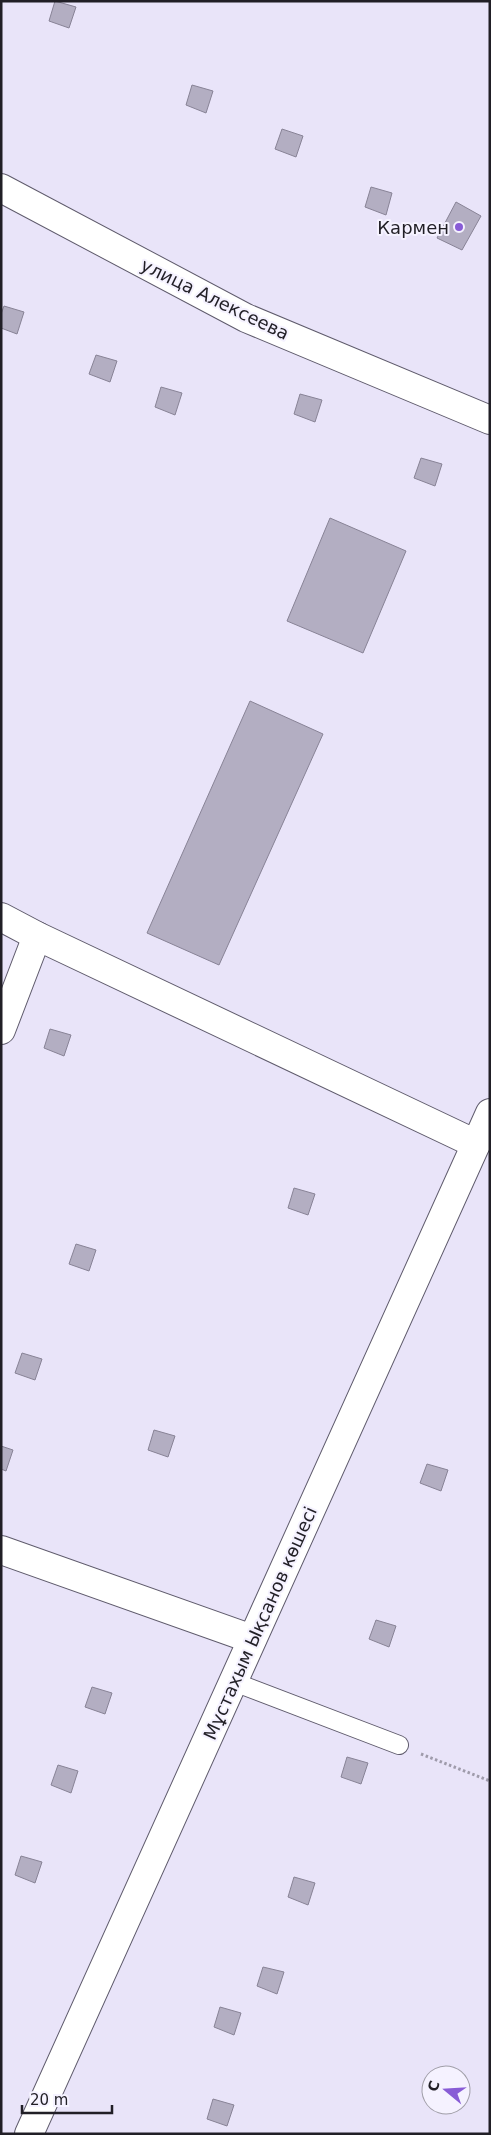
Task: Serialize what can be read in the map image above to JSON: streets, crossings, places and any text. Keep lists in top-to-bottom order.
{
  "streets": {
    "street": ["улица Алексеева", "Мұстахым Ықсанов көшесі"]
  },
  "places": ["Кармен"],
  "scale_bar": "20 m",
  "north": "left"
}
